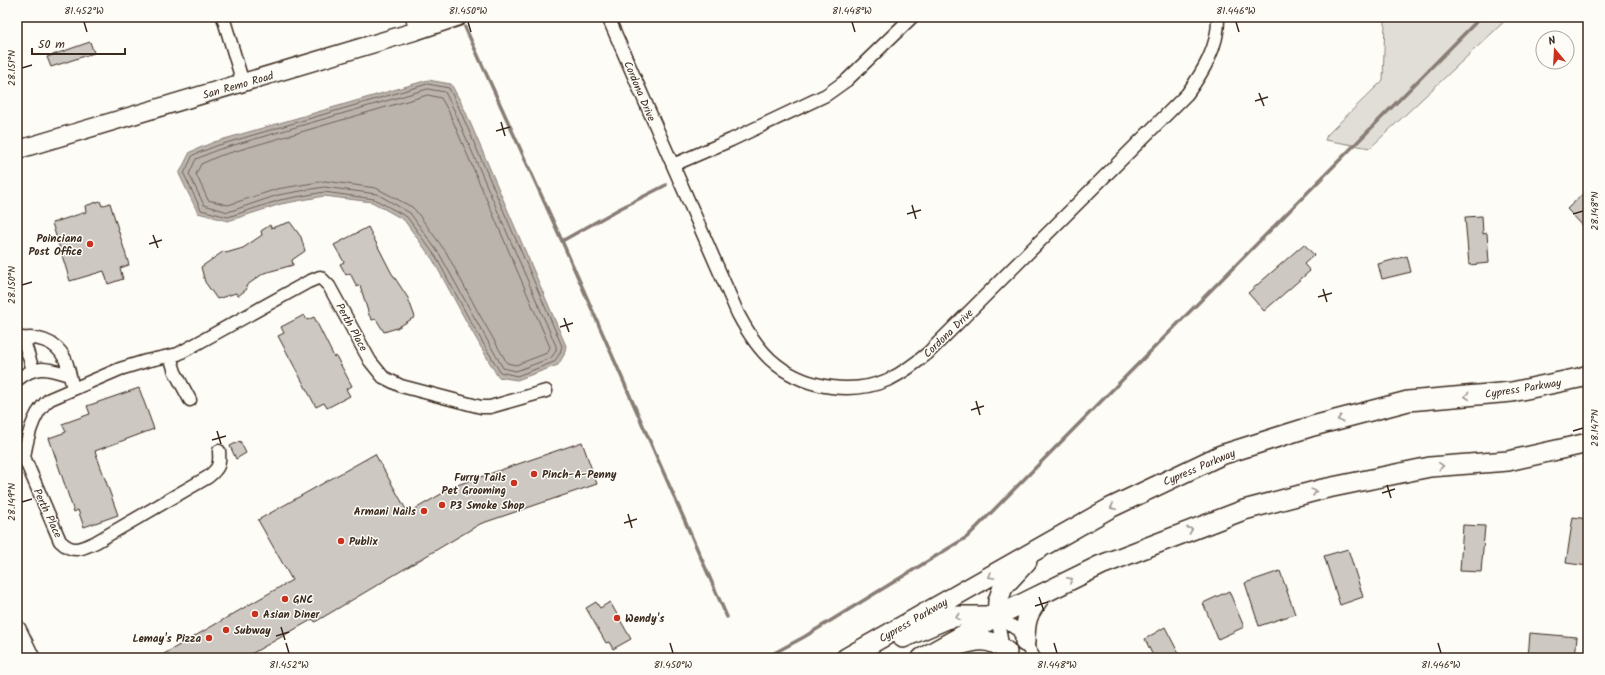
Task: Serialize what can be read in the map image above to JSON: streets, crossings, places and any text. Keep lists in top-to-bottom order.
{
  "streets": {
    "main road": ["Cypress Parkway"],
    "street": ["San Remo Road", "Cordona Drive", "Perth Place"]
  },
  "places": [
    "Poinciana Post Office",
    "Pinch-A-Penny",
    "Furry Tails Pet Grooming",
    "P3 Smoke Shop",
    "Armani Nails",
    "Publix",
    "GNC",
    "Asian Diner",
    "Wendy's",
    "Subway",
    "Lemay's Pizza"
  ],
  "scale_bar": "50 m",
  "north": "top",
  "coordinates": [
    "81.452°W",
    "81.450°W",
    "81.448°W",
    "81.446°W",
    "28.151°N",
    "28.148°N",
    "28.150°N",
    "28.147°N",
    "28.149°N"
  ]
}
